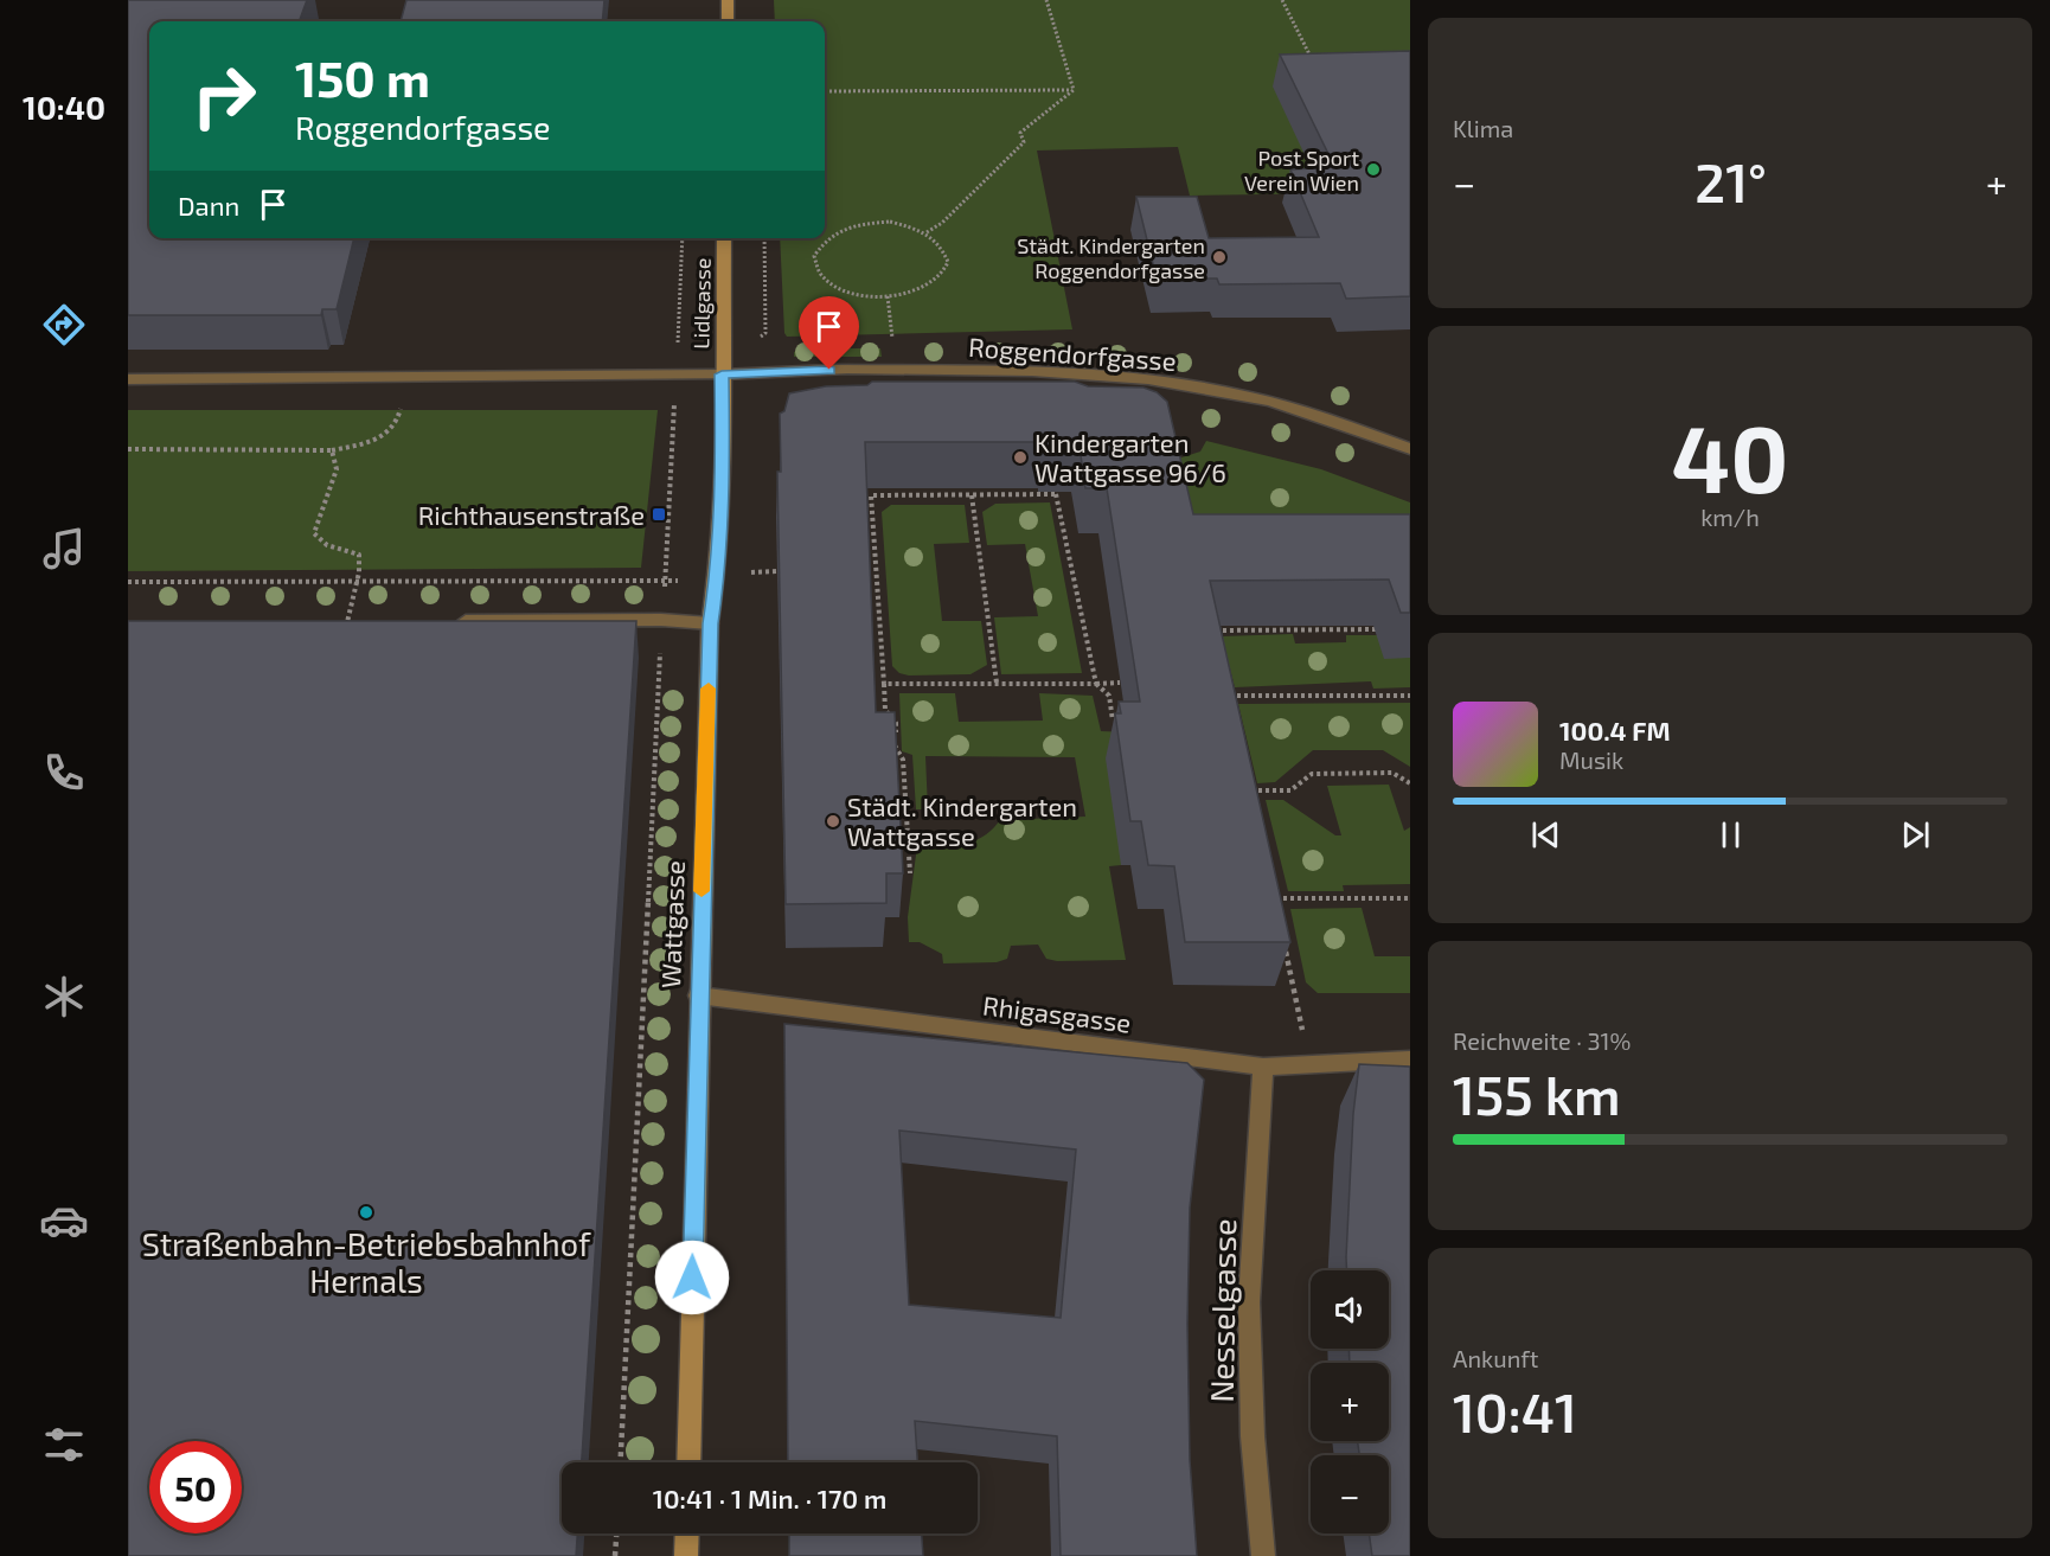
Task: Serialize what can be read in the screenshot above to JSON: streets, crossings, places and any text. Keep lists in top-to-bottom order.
{
  "streets": {
    "main road": ["Lidlgasse", "Wattgasse"],
    "street": ["Roggendorfgasse", "Rhigasgasse", "Nesselgasse"]
  },
  "crossings": [
    ["Lidlgasse", "Roggendorfgasse"],
    ["Lidlgasse", "Wattgasse"],
    ["Roggendorfgasse", "Wattgasse"],
    ["Wattgasse", "Rhigasgasse"],
    ["Rhigasgasse", "Nesselgasse"]
  ],
  "places": {
    "other": [
      "Post Sport Verein Wien",
      "Städt. Kindergarten Roggendorfgasse",
      "Kindergarten Wattgasse 96/6",
      "Städt. Kindergarten Wattgasse",
      "Straßenbahn-Betriebsbahnhof Hernals"
    ],
    "transit": ["Richthausenstraße"]
  },
  "page": {
    "tabs": "10:40",
    "tile": [
      "Klima",
      ["40", "km/h"],
      ["Reichweite · 31%", "155 km"],
      ["Ankunft", "10:41"]
    ],
    "turn": ["150 m", "Roggendorfgasse"],
    "heat": ["−", "21°", "+"],
    "then": "Dann",
    "song": ["100.4 FM", "Musik"],
    "map_buttons": ["+", "−"],
    "limit": "50",
    "trip": "10:41 · 1 Min. · 170 m"
  }
}
